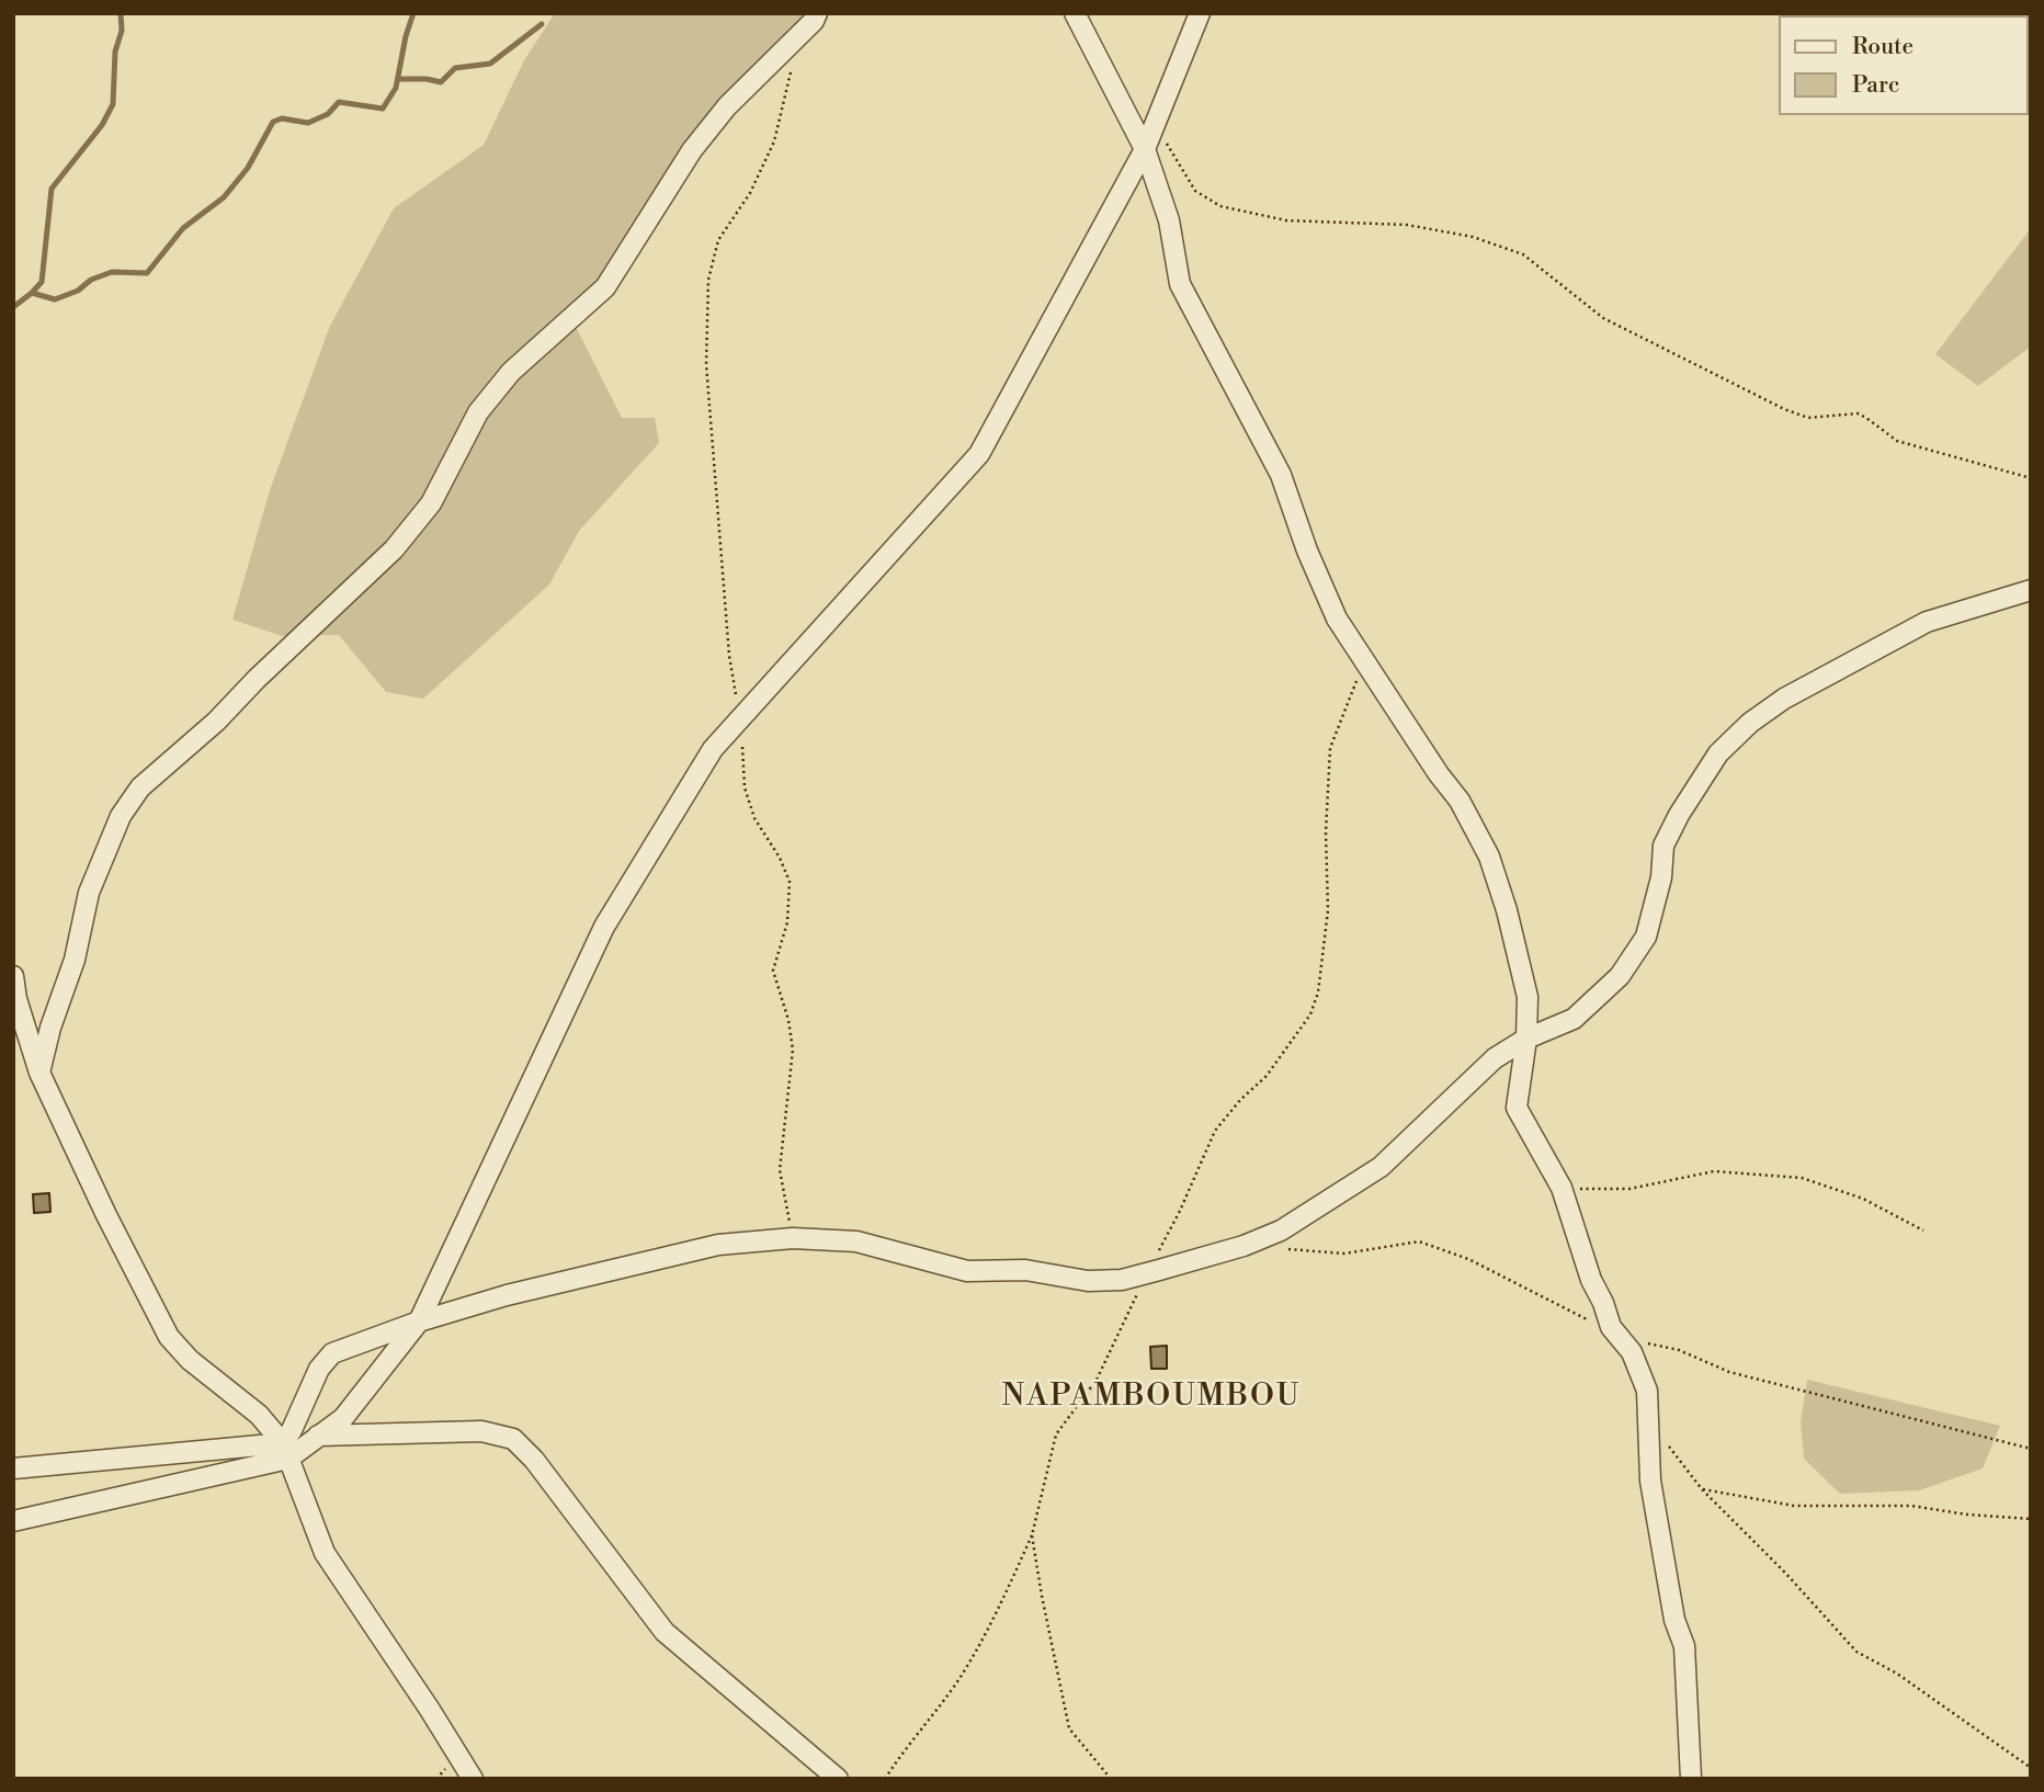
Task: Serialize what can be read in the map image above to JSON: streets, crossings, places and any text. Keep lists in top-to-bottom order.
{
  "districts": ["NAPAMBOUMBOU"],
  "legend": ["Route", "Parc"]
}
